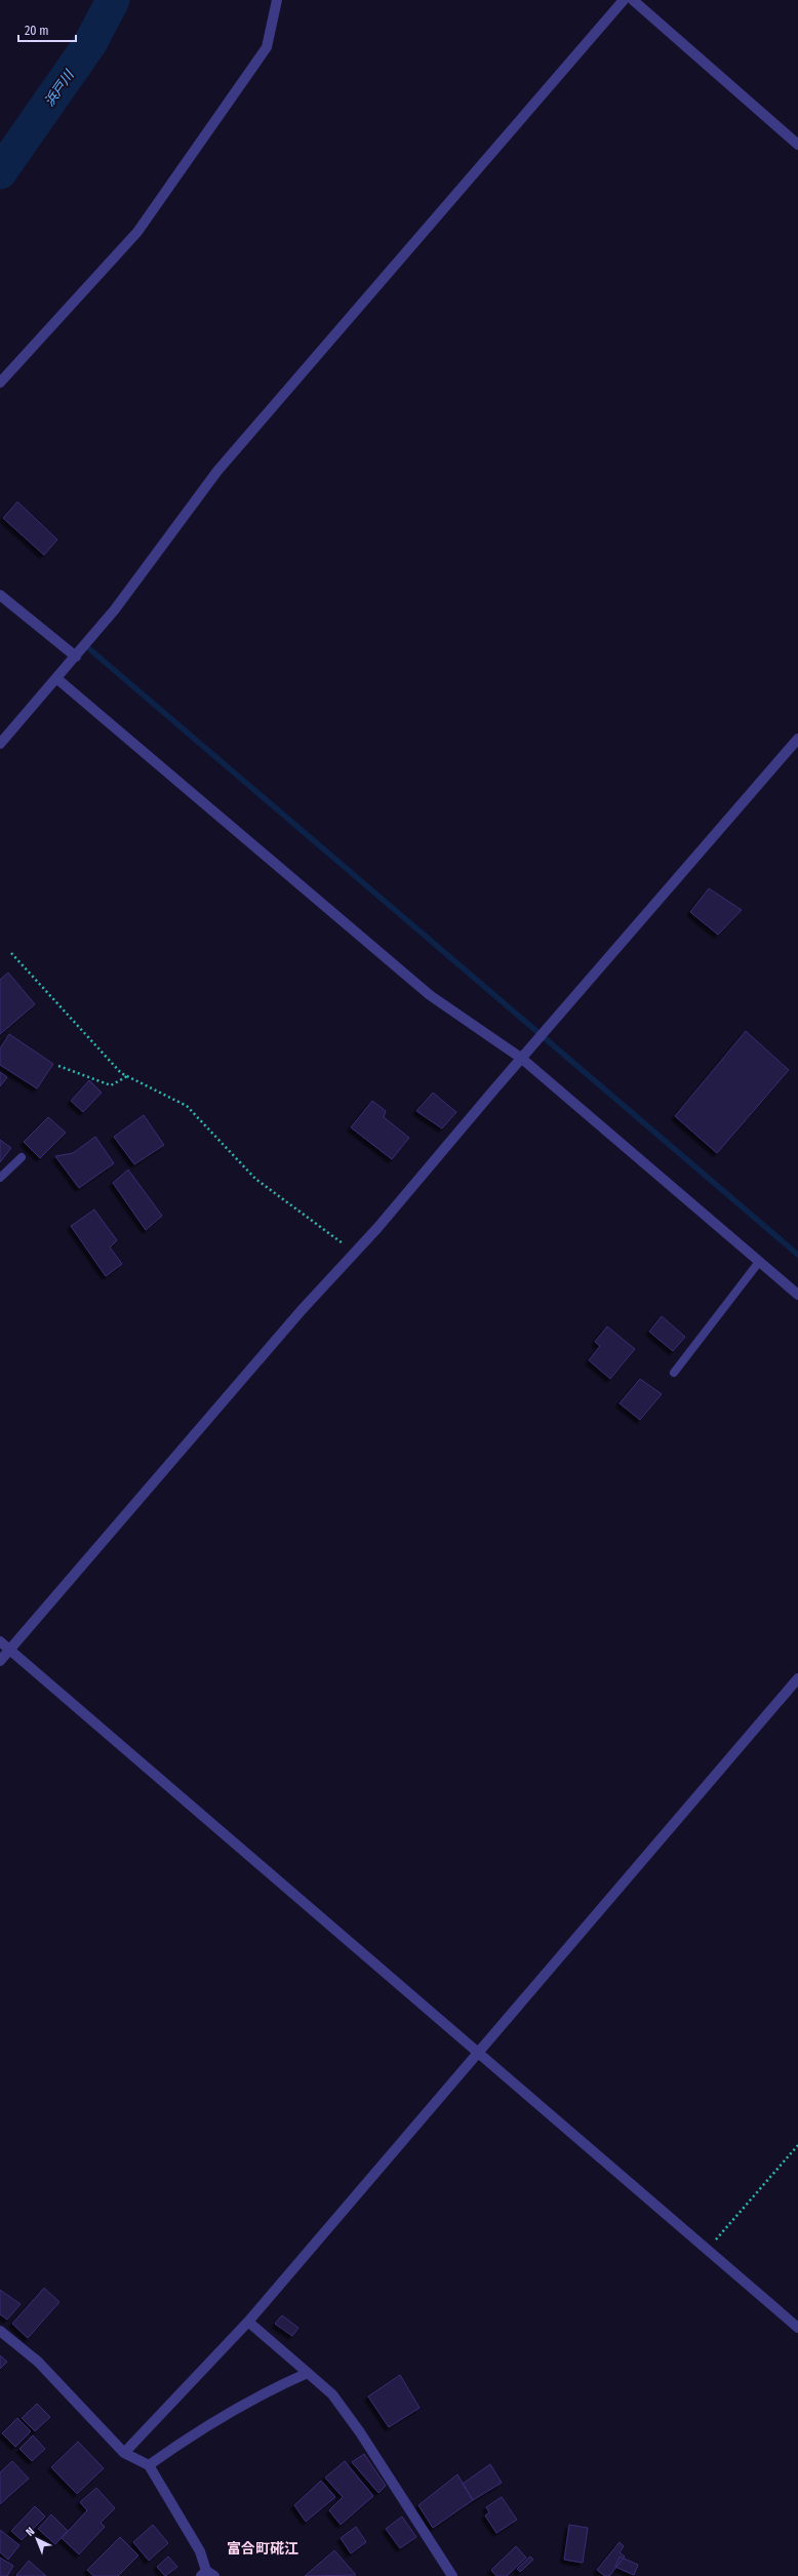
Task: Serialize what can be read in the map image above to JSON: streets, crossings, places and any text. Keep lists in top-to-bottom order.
{
  "districts": ["富合町硴江"],
  "water": ["浜戸川"],
  "scale_bar": "20 m",
  "north": "top left"
}
